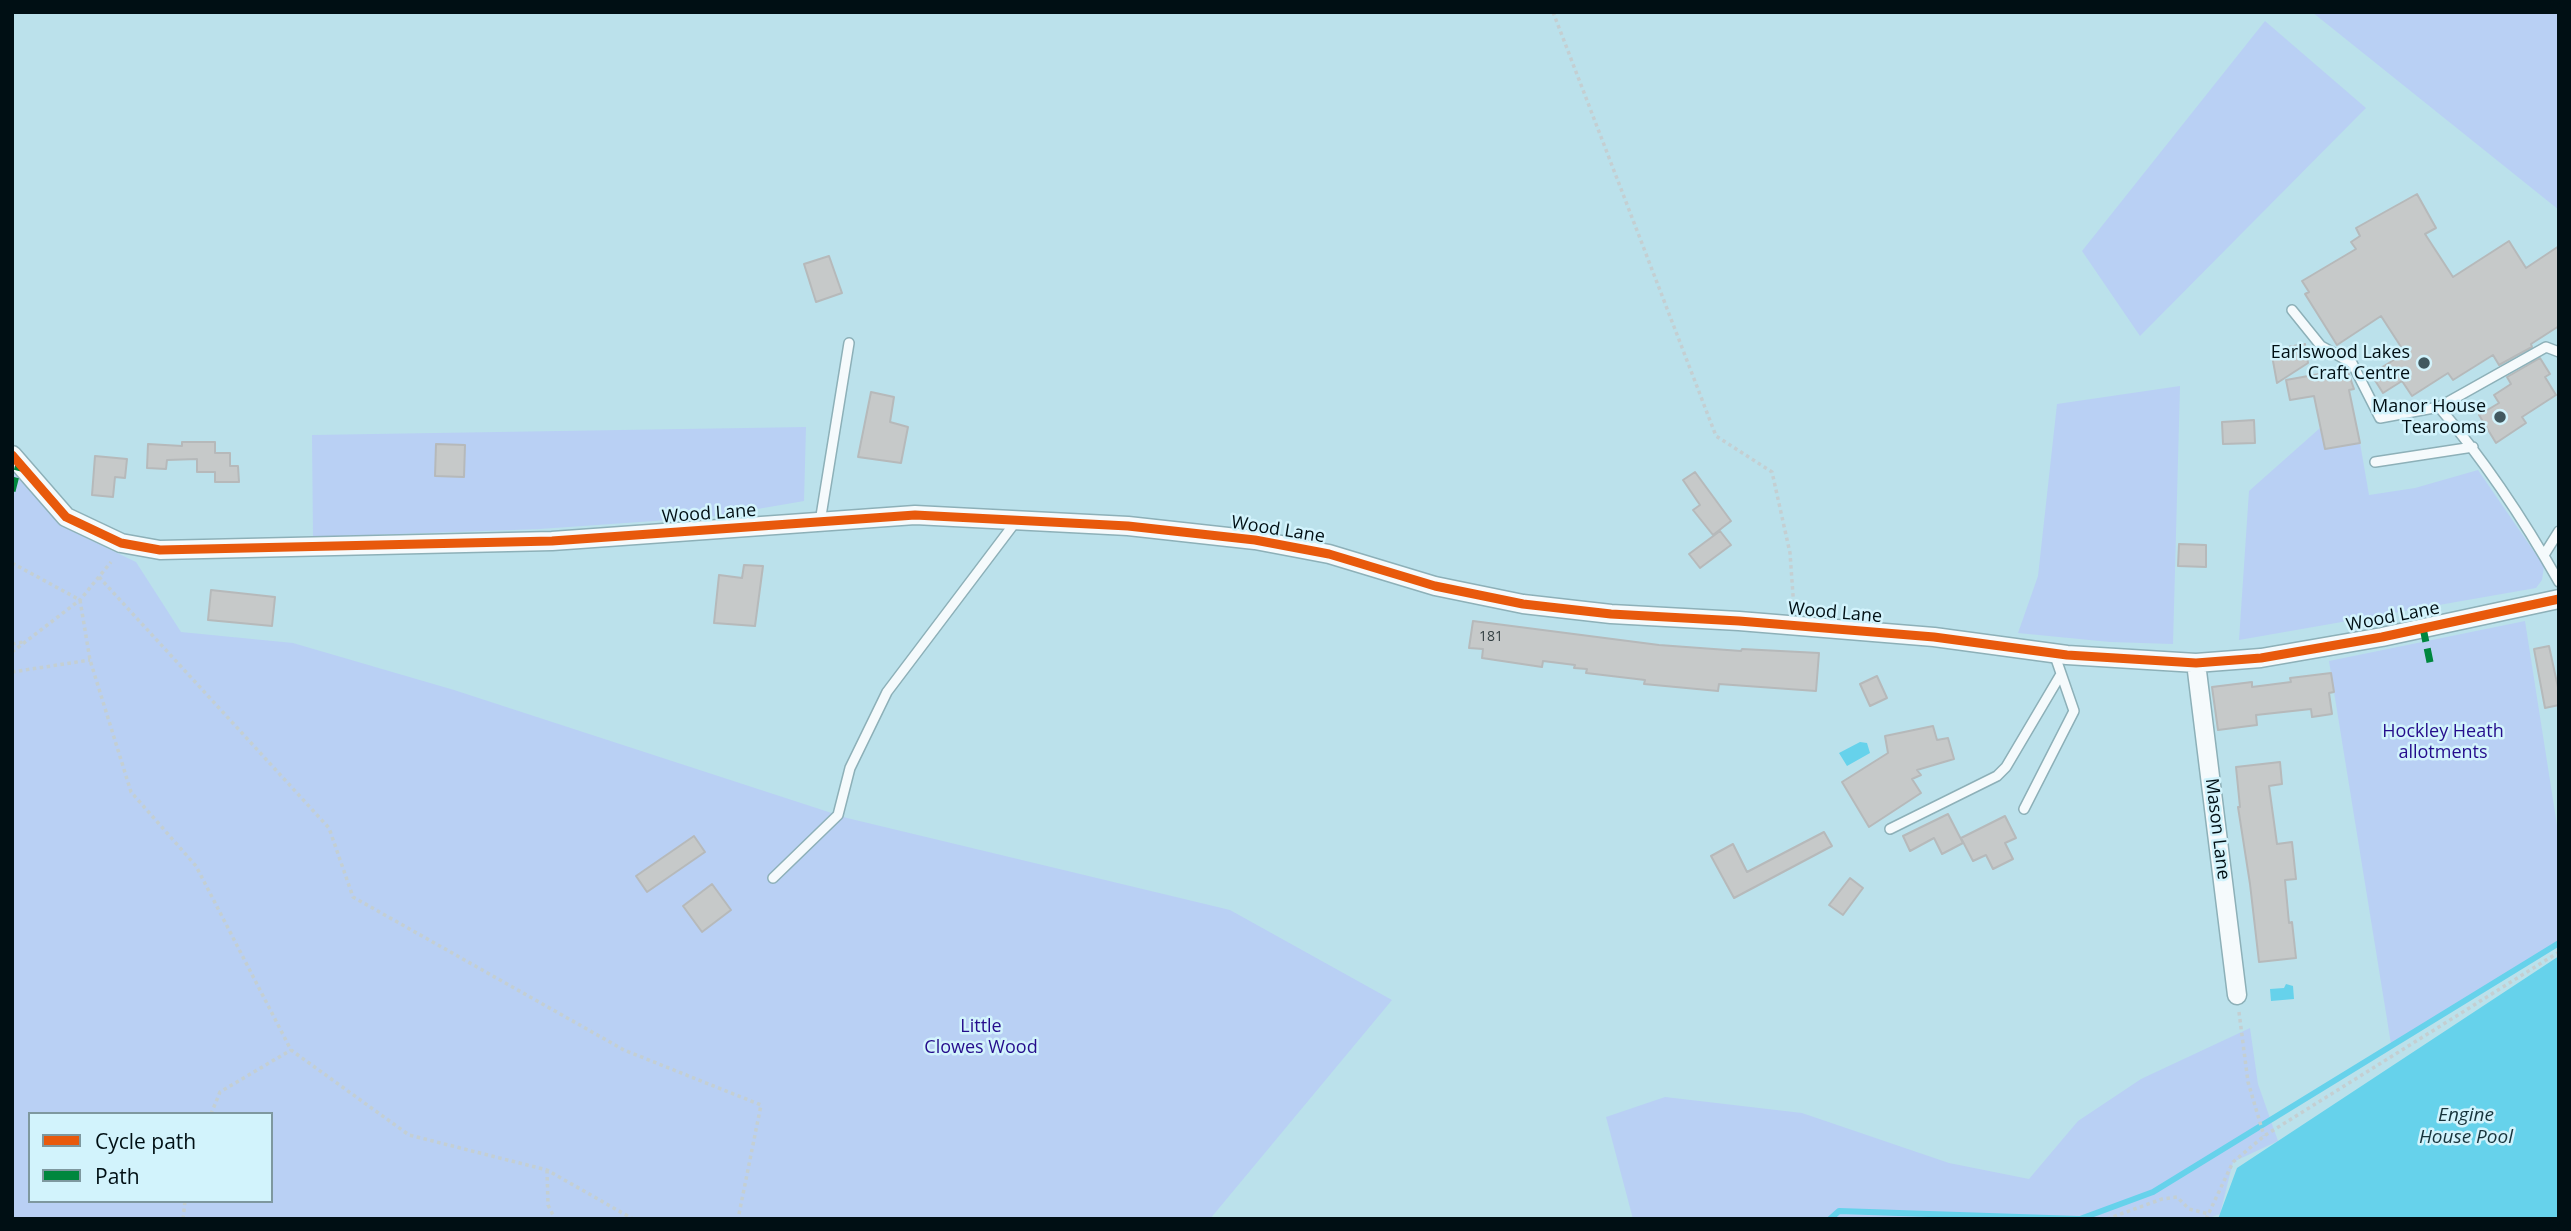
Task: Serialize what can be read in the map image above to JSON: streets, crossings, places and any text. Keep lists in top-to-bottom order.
{
  "streets": {
    "street": ["Wood Lane", "Mason Lane"]
  },
  "crossings": [
    ["Wood Lane", "Mason Lane"]
  ],
  "water": ["Engine House Pool"],
  "parks": ["Hockley Heath allotments", "Little Clowes Wood"],
  "places": ["Earlswood Lakes Craft Centre", "Manor House Tearooms"],
  "house_numbers": ["181"],
  "legend": ["Cycle path", "Path"]
}
